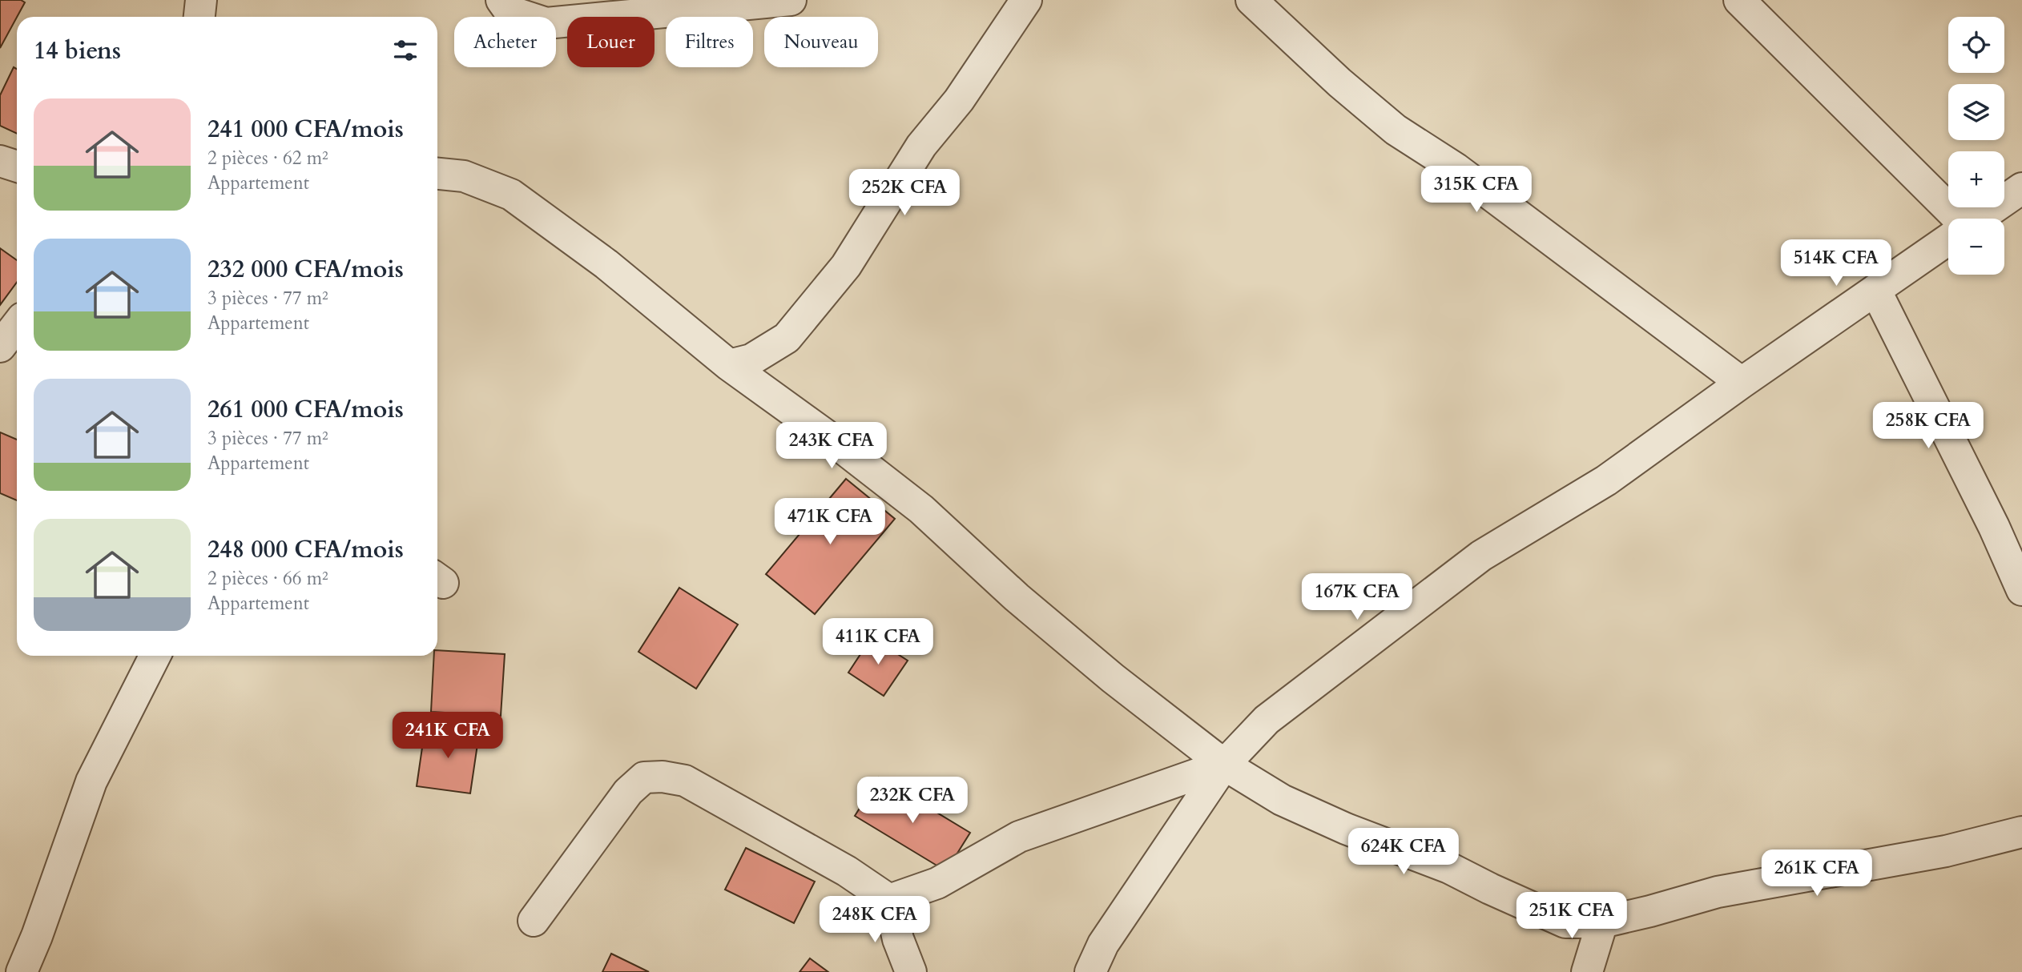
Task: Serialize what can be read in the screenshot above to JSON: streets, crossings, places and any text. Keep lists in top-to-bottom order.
{
  "page": {
    "map_buttons": ["+", "−"],
    "chip": [
      "Acheter",
      "Louer",
      "Filtres",
      "Nouveau"
    ],
    "heading": "14 biens",
    "list": [
      {
        "name": "241 000 CFA/mois",
        "note": "2 pièces · 62 m² · Appartement"
      },
      {
        "name": "232 000 CFA/mois",
        "note": "3 pièces · 77 m² · Appartement"
      },
      {
        "name": "261 000 CFA/mois",
        "note": "3 pièces · 77 m² · Appartement"
      },
      {
        "name": "248 000 CFA/mois",
        "note": "2 pièces · 66 m² · Appartement"
      }
    ],
    "price": [
      "315K CFA",
      "252K CFA",
      "514K CFA",
      "258K CFA",
      "243K CFA",
      "471K CFA",
      "167K CFA",
      "411K CFA",
      "241K CFA",
      "232K CFA",
      "624K CFA",
      "261K CFA",
      "251K CFA",
      "248K CFA"
    ]
  }
}
